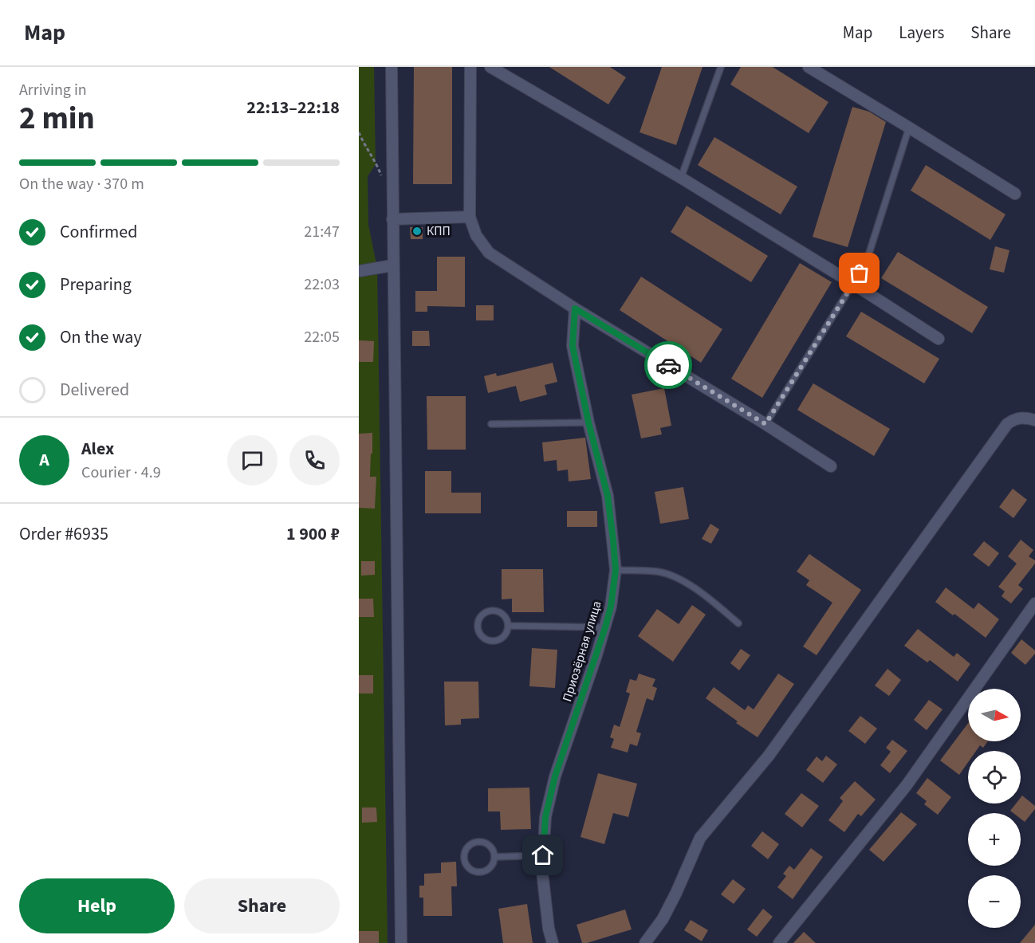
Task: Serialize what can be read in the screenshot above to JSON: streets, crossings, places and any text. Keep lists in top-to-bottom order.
{
  "streets": {
    "street": ["Приозёрная улица"]
  },
  "places": ["КПП"],
  "north": "right",
  "page": {
    "header": "Map",
    "nav": ["Map", "Layers", "Share"],
    "heading": ["2 min", "Arriving in", "22:13–22:18"],
    "panel": [
      "Alex",
      "Courier · 4.9",
      "Order #6935",
      "1 900 ₽"
    ],
    "bar": "On the way · 370 m",
    "list": [
      ["Confirmed", "21:47"],
      ["Preparing", "22:03"],
      ["On the way", "22:05"],
      "Delivered"
    ],
    "round": "A",
    "map_buttons": ["+", "−"],
    "buttons": ["Help", "Share"]
  }
}
